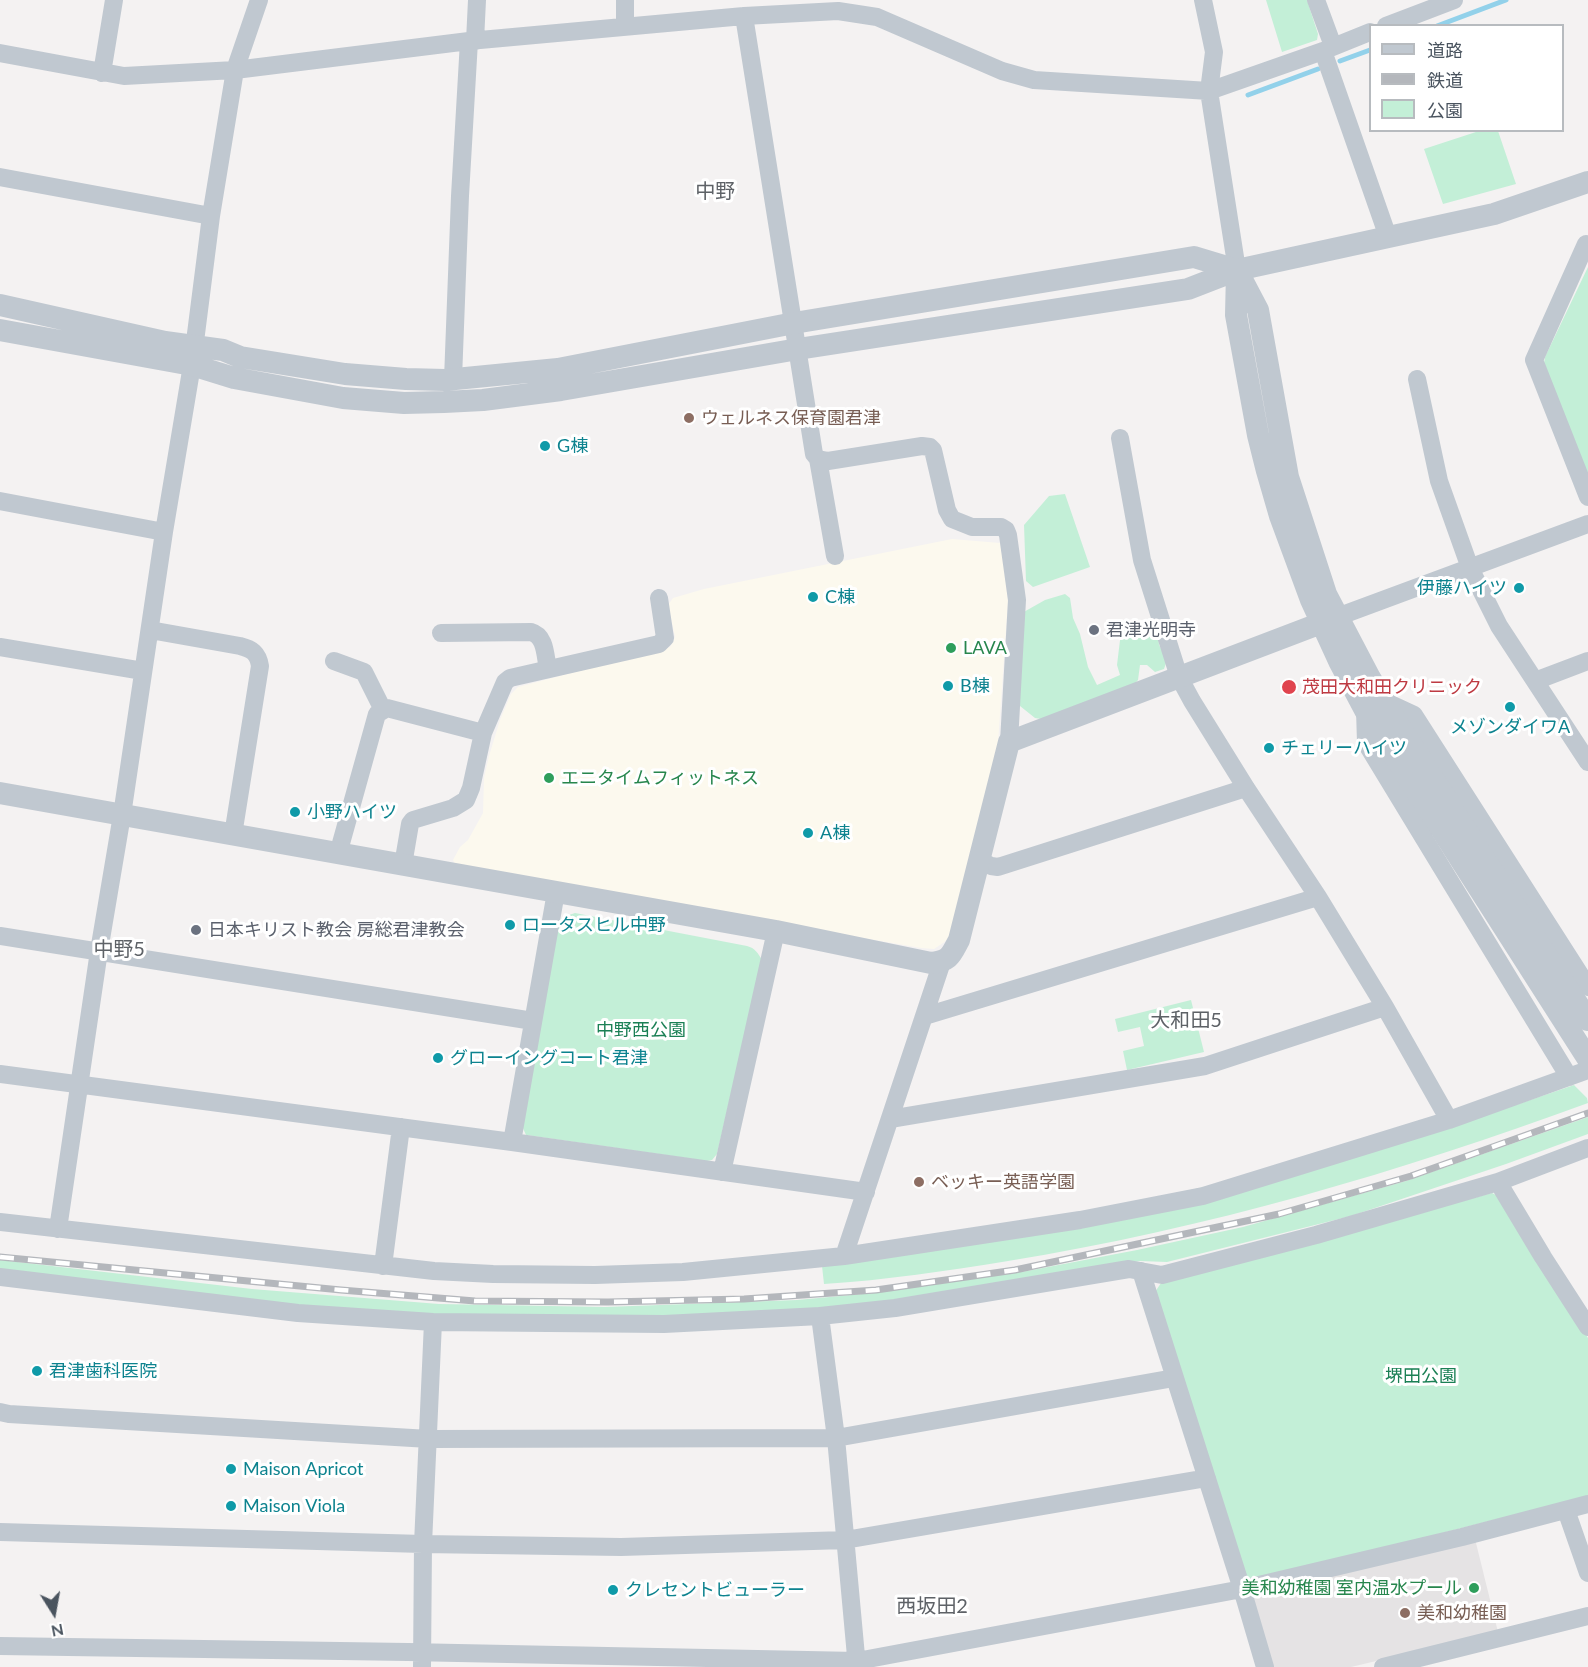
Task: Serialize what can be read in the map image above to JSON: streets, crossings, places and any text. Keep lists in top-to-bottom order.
{
  "districts": [
    "中野",
    "中野5",
    "大和田5",
    "西坂田2"
  ],
  "parks": ["中野西公園", "堺田公園"],
  "places": [
    "ウェルネス保育園君津",
    "G棟",
    "伊藤ハイツ",
    "C棟",
    "君津光明寺",
    "LAVA",
    "B棟",
    "茂田大和田クリニック",
    "メゾンダイワA",
    "チェリーハイツ",
    "エニタイムフィットネス",
    "小野ハイツ",
    "A棟",
    "ロータスヒル中野",
    "日本キリスト教会 房総君津教会",
    "グローイングコート君津",
    "ベッキー英語学園",
    "君津歯科医院",
    "Maison Apricot",
    "Maison Viola",
    "美和幼稚園 室内温水プール",
    "クレセントビューラー",
    "美和幼稚園"
  ],
  "legend": ["道路", "鉄道", "公園"],
  "north": "bottom"
}
